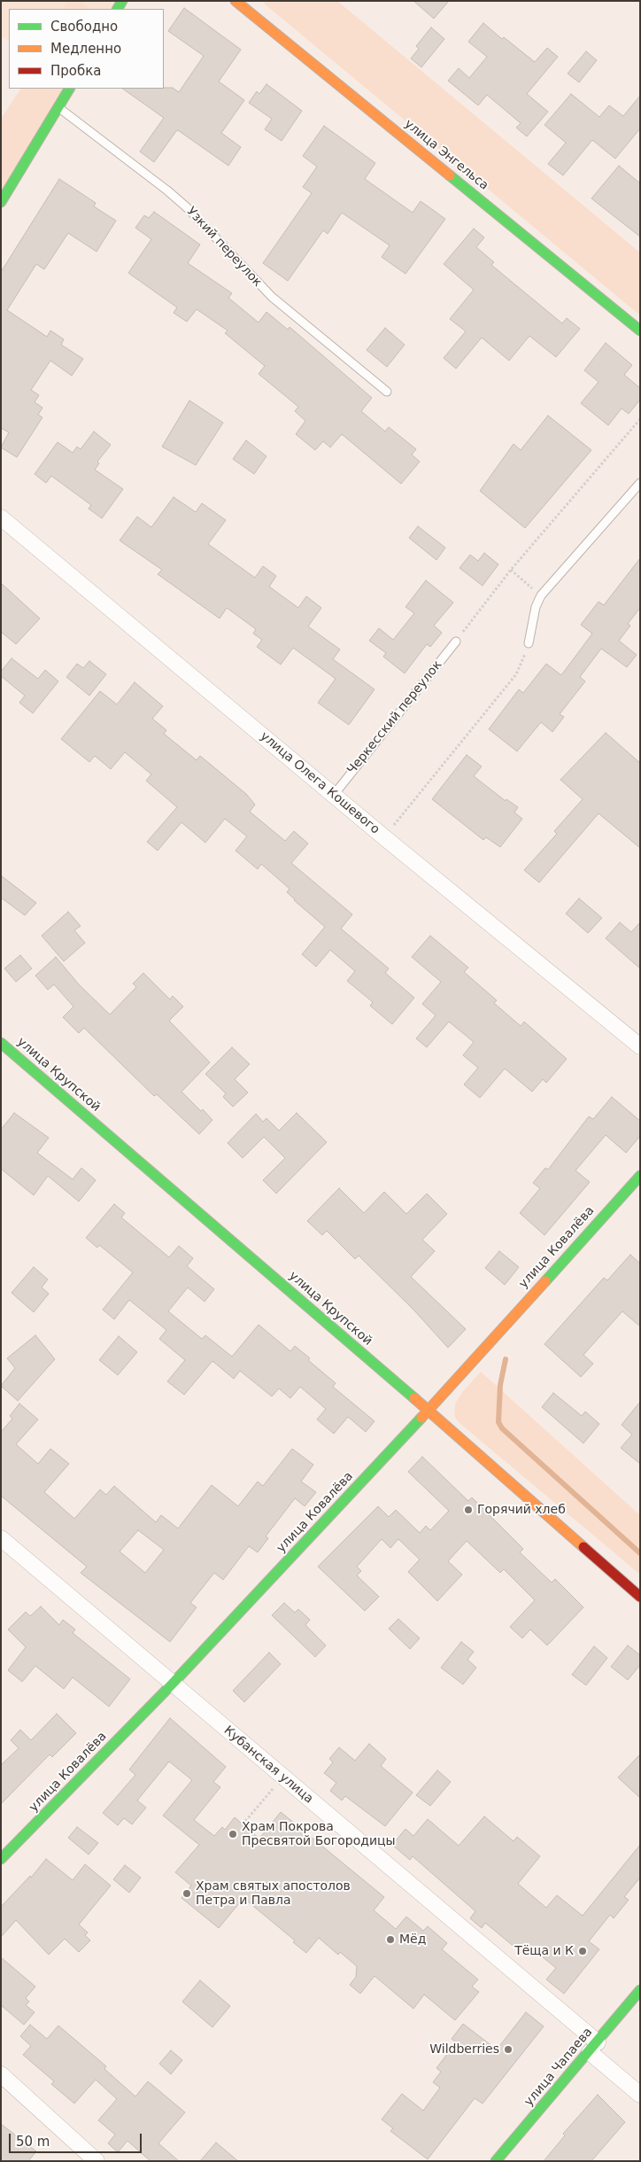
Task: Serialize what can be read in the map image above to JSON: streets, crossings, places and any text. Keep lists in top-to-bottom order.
{
  "streets": {
    "street": [
      "улица Энгельса",
      "улица Олега Кошевого",
      "улица Крупской",
      "улица Ковалёва",
      "Кубанская улица",
      "улица Чапаева"
    ],
    "lane": ["Узкий переулок", "Черкесский переулок"]
  },
  "crossings": [
    ["Черкесский переулок", "улица Олега Кошевого"],
    ["улица Крупской", "улица Ковалёва"],
    ["улица Ковалёва", "Кубанская улица"],
    ["Кубанская улица", "улица Чапаева"]
  ],
  "places": [
    "Горячий хлеб",
    "Храм Покрова Пресвятой Богородицы",
    "Храм святых апостолов Петра и Павла",
    "Мёд",
    "Тёща и К",
    "Wildberries"
  ],
  "legend": ["Свободно", "Медленно", "Пробка"],
  "scale_bar": "50 m"
}
